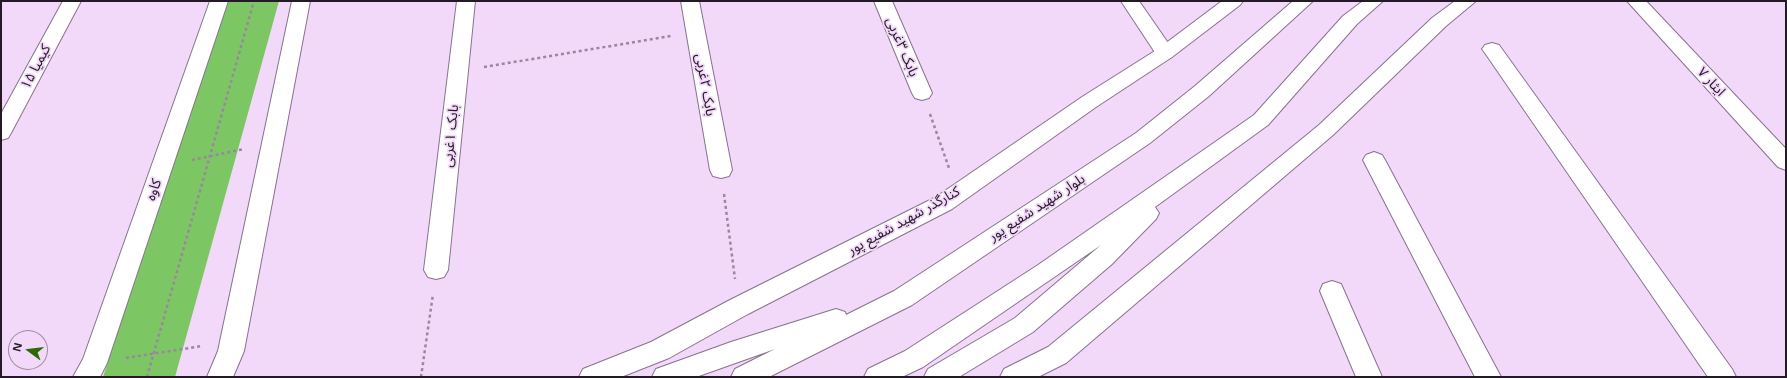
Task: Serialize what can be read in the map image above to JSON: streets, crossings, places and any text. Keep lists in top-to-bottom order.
{
  "streets": {
    "main road": [
      "بابک ۳غربی",
      "کیمیا ۱۵",
      "ایثار ۷",
      "بابک ۲غربی",
      "بابک ۱غربی",
      "کاوه",
      "بلوار شهید شفیع پور",
      "کنارگذر شهید شفیع پور"
    ]
  },
  "north": "left"
}
